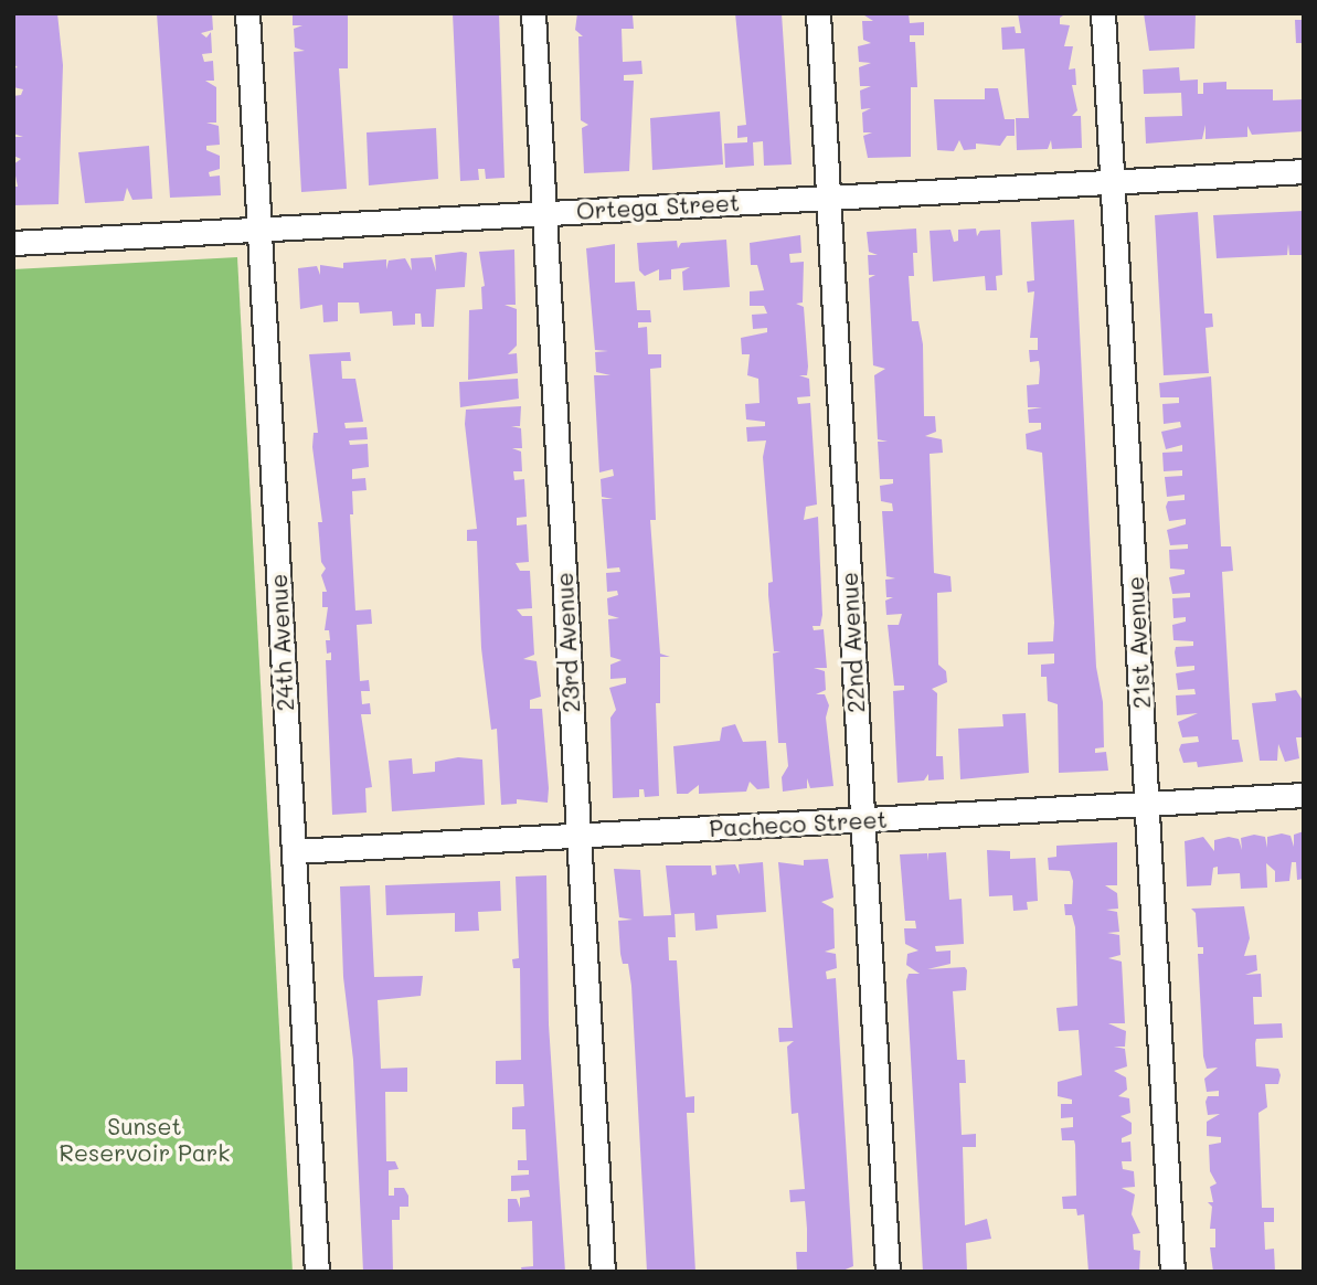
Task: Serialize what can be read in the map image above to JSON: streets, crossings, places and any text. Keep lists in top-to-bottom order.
{
  "streets": {
    "street": [
      "Ortega Street",
      "24th Avenue",
      "23rd Avenue",
      "22nd Avenue",
      "21st Avenue",
      "Pacheco Street"
    ]
  },
  "crossings": [
    ["Ortega Street", "24th Avenue"],
    ["Ortega Street", "23rd Avenue"],
    ["Ortega Street", "22nd Avenue"],
    ["Ortega Street", "21st Avenue"],
    ["24th Avenue", "Pacheco Street"],
    ["23rd Avenue", "Pacheco Street"],
    ["22nd Avenue", "Pacheco Street"],
    ["21st Avenue", "Pacheco Street"]
  ],
  "parks": ["Sunset Reservoir Park"]
}
